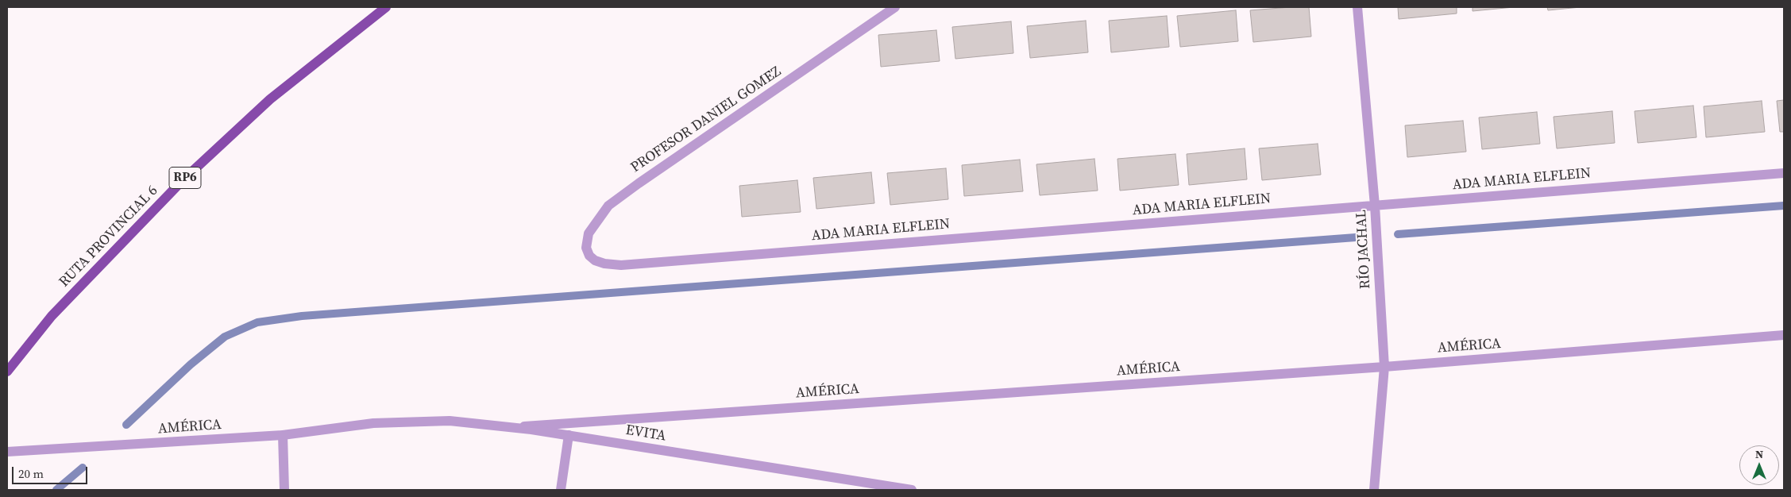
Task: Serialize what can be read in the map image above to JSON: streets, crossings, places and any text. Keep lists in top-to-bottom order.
{
  "streets": {
    "main road": ["RP6", "RUTA PROVINCIAL 6"],
    "street": [
      "PROFESOR DANIEL GOMEZ",
      "ADA MARIA ELFLEIN",
      "RÍO JACHAL",
      "AMÉRICA",
      "EVITA"
    ]
  },
  "crossings": [
    ["PROFESOR DANIEL GOMEZ", "ADA MARIA ELFLEIN"],
    ["ADA MARIA ELFLEIN", "RÍO JACHAL"],
    ["RÍO JACHAL", "AMÉRICA"],
    ["AMÉRICA", "EVITA"]
  ],
  "scale_bar": "20 m",
  "north": "top"
}
